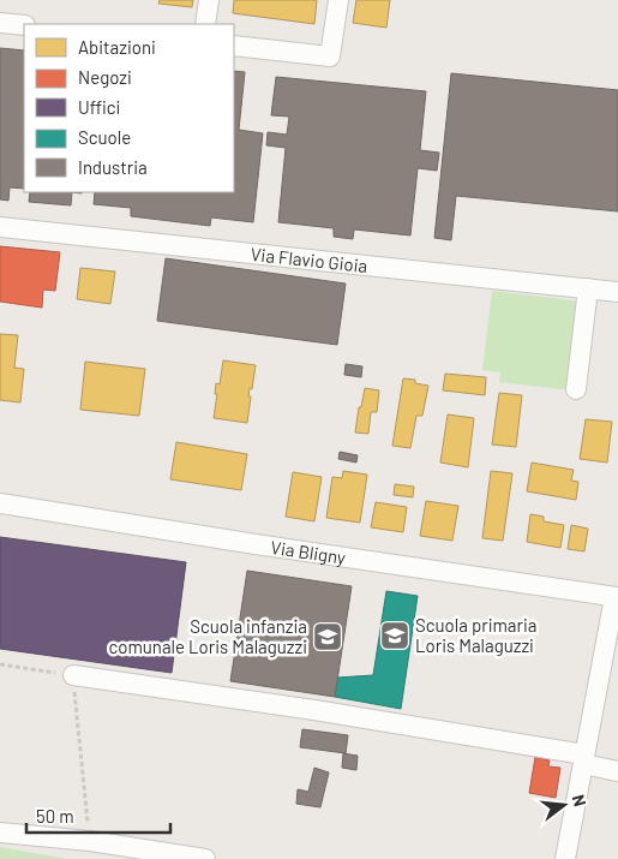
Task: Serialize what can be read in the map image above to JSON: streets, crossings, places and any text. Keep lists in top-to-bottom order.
{
  "streets": {
    "street": ["Via Flavio Gioia", "Via Bligny"]
  },
  "places": {
    "school or university": ["Scuola primaria Loris Malaguzzi", "Scuola infanzia comunale Loris Malaguzzi"]
  },
  "legend": [
    "Abitazioni",
    "Negozi",
    "Uffici",
    "Scuole",
    "Industria"
  ],
  "scale_bar": "50 m",
  "north": "right"
}
